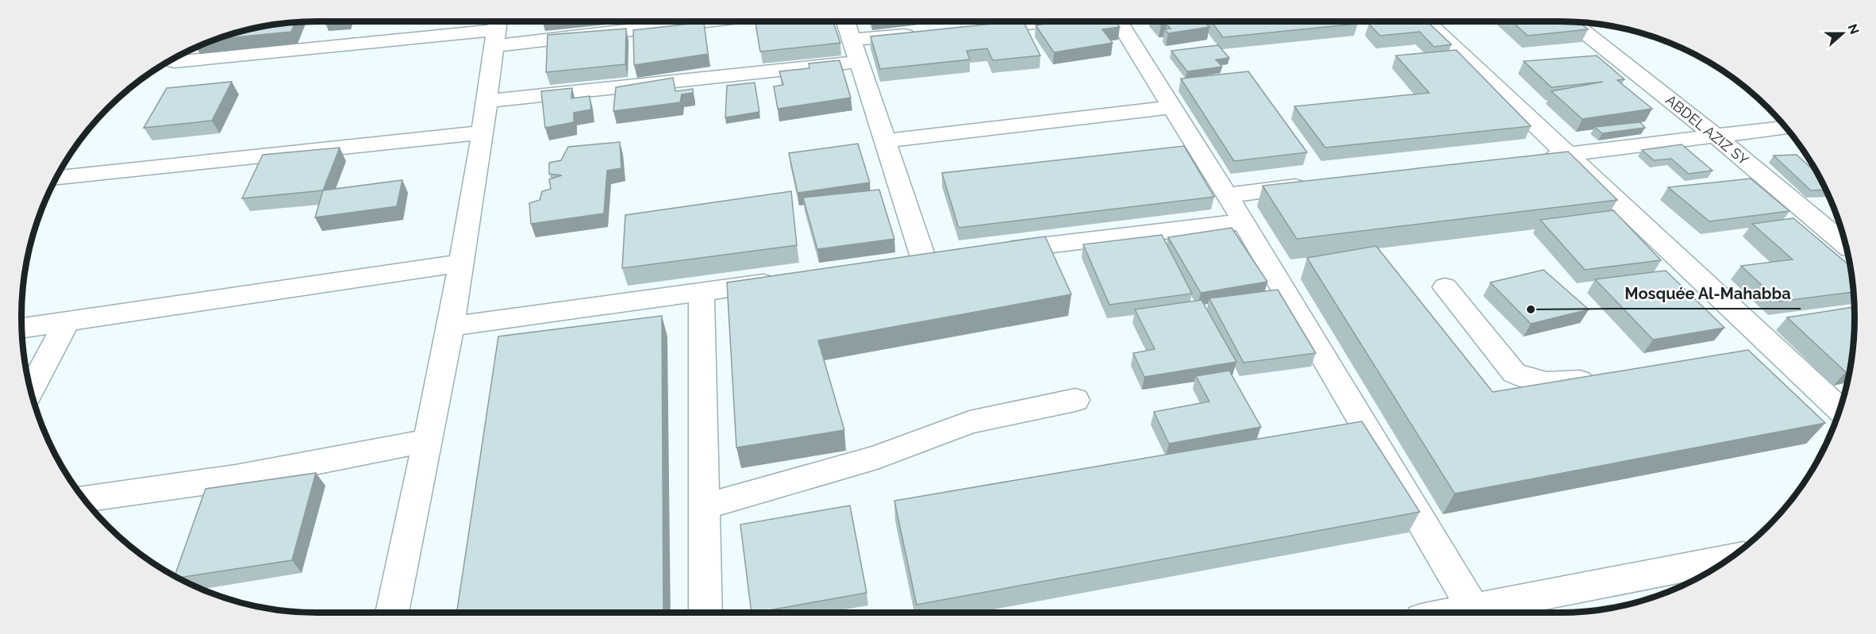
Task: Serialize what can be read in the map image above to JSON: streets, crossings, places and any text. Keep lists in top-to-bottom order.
{
  "streets": {
    "street": ["ABDEL AZIZ SY"]
  },
  "places": ["Mosquée Al-Mahabba"],
  "north": "right"
}
